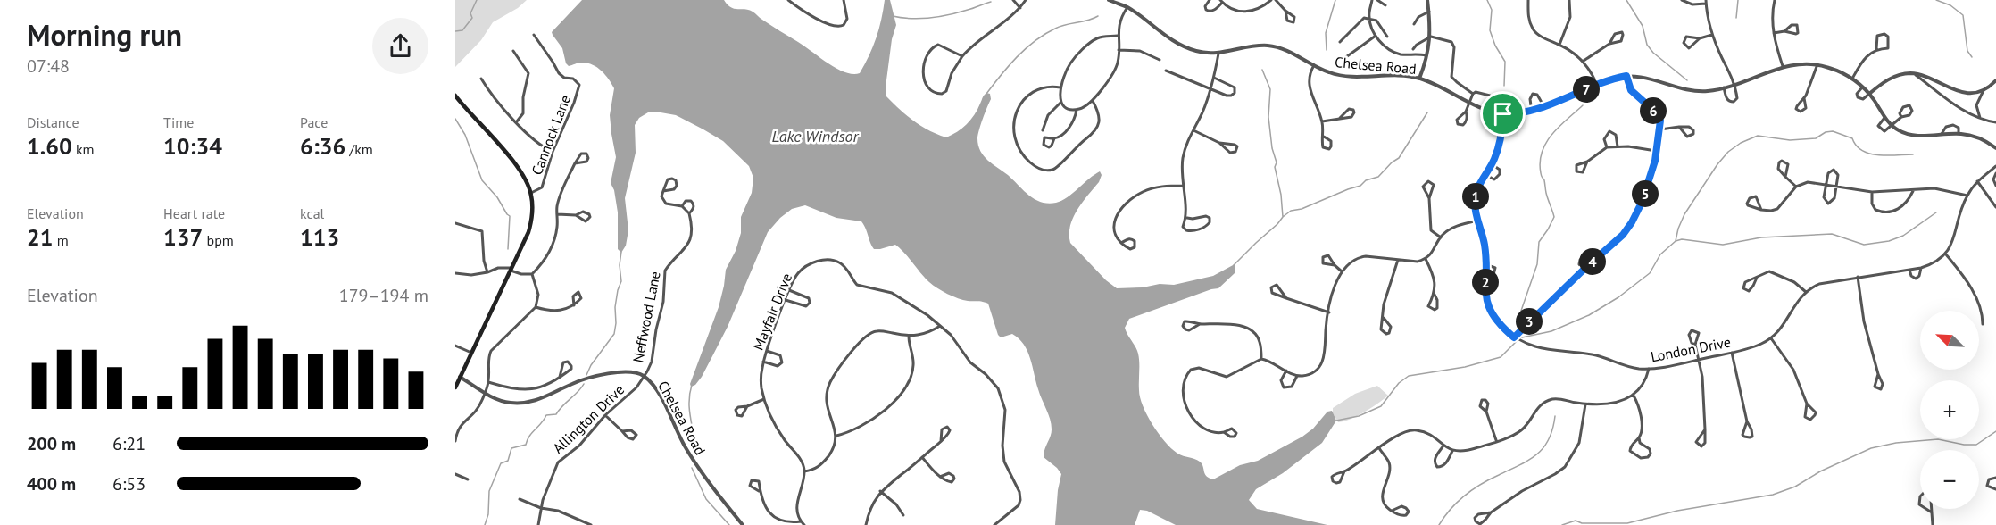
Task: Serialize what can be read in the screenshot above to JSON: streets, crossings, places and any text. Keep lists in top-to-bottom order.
{
  "streets": {
    "street": [
      "Chelsea Road",
      "Cannock Lane",
      "Mayfair Drive",
      "Neffwood Lane",
      "London Drive",
      "Allington Drive"
    ]
  },
  "crossings": [
    ["Chelsea Road", "Neffwood Lane"],
    ["Chelsea Road", "London Drive"],
    ["Chelsea Road", "Allington Drive"],
    ["Neffwood Lane", "Allington Drive"]
  ],
  "water": ["Lake Windsor"],
  "north": "top left",
  "page": {
    "heading": ["Morning run", "07:48"],
    "pins": [
      "7",
      "6",
      "5",
      "1",
      "4",
      "2",
      "3"
    ],
    "stats": [
      ["Distance", "1.60 km"],
      ["Time", "10:34"],
      ["Pace", "6:36 /km"],
      ["Elevation", "21 m"],
      ["Heart rate", "137 bpm"],
      ["kcal", "113"]
    ],
    "chart": ["Elevation", "179–194 m"],
    "map_buttons": ["+", "−"],
    "list": [
      {
        "name": "200 m",
        "note": "6:21"
      },
      {
        "name": "400 m",
        "note": "6:53"
      }
    ]
  }
}
